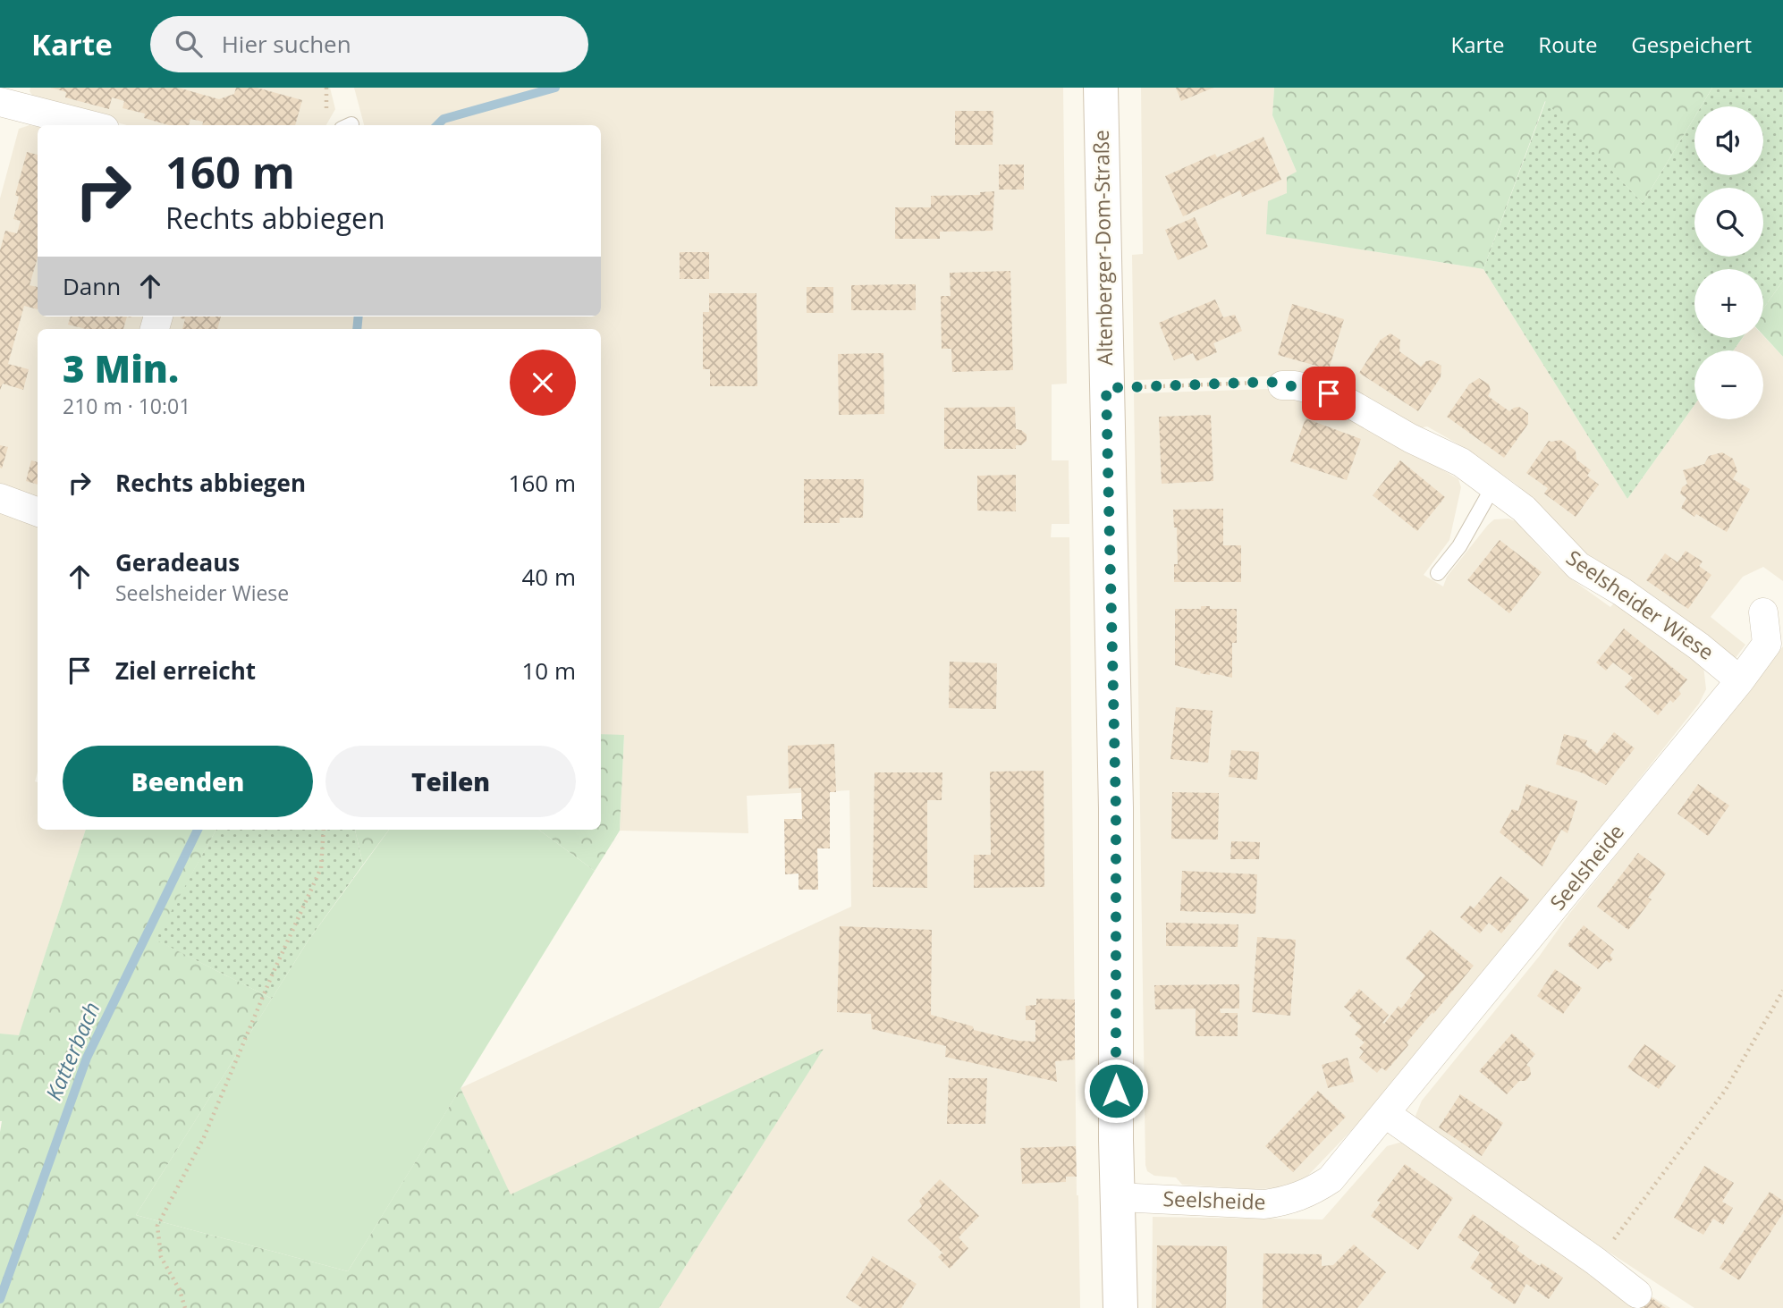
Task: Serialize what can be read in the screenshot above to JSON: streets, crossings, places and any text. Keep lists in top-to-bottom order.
{
  "streets": {
    "main road": ["Altenberger-Dom-Straße"],
    "street": ["Seelsheider Wiese", "Seelsheide"]
  },
  "crossings": [
    ["Altenberger-Dom-Straße", "Seelsheide"],
    ["Seelsheider Wiese", "Seelsheide"]
  ],
  "water": ["Katterbach"],
  "page": {
    "header": "Karte",
    "search": "Hier suchen",
    "nav": ["Karte", "Route", "Gespeichert"],
    "map_buttons": ["+", "−"],
    "turn": ["160 m", "Rechts abbiegen"],
    "then": "Dann",
    "heading": ["3 Min.", "210 m · 10:01"],
    "list": [
      {
        "name": "Rechts abbiegen",
        "value": "160 m"
      },
      {
        "name": "Geradeaus",
        "note": "Seelsheider Wiese",
        "value": "40 m"
      },
      {
        "name": "Ziel erreicht",
        "value": "10 m"
      }
    ],
    "buttons": ["Beenden", "Teilen"]
  }
}
